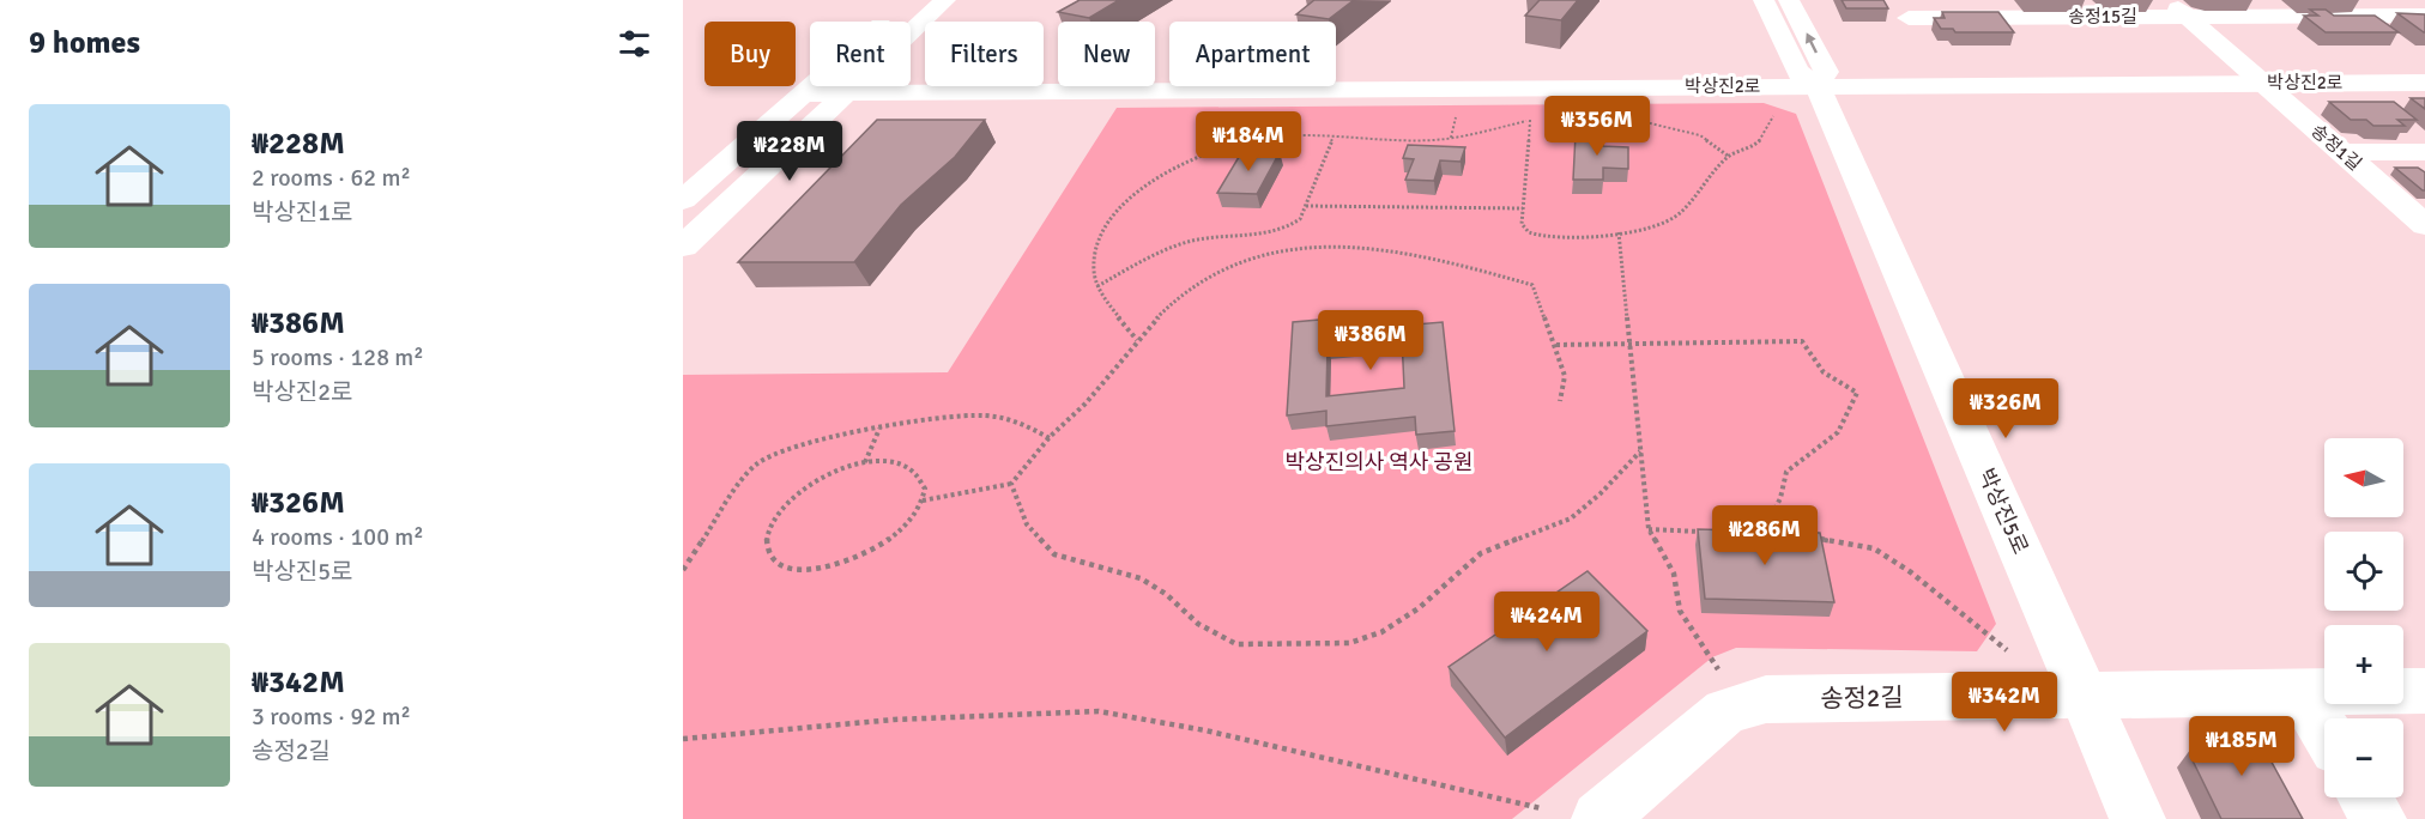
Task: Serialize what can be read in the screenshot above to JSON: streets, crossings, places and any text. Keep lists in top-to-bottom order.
{
  "streets": {
    "street": [
      "송정15길",
      "박상진2로",
      "송정1길",
      "박상진5로",
      "송정2길"
    ]
  },
  "crossings": [
    ["송정15길", "송정1길"],
    ["박상진2로", "송정1길"],
    ["박상진2로", "박상진5로"],
    ["박상진5로", "송정2길"]
  ],
  "parks": ["박상진의사 역사 공원"],
  "north": "left",
  "page": {
    "heading": "9 homes",
    "chip": [
      "Buy",
      "Rent",
      "Filters",
      "New",
      "Apartment"
    ],
    "list": [
      {
        "name": "₩228M",
        "note": "2 rooms · 62 m² · 박상진1로"
      },
      {
        "name": "₩386M",
        "note": "5 rooms · 128 m² · 박상진2로"
      },
      {
        "name": "₩326M",
        "note": "4 rooms · 100 m² · 박상진5로"
      },
      {
        "name": "₩342M",
        "note": "3 rooms · 92 m² · 송정2길"
      }
    ],
    "price": [
      "₩356M",
      "₩184M",
      "₩228M",
      "₩386M",
      "₩326M",
      "₩286M",
      "₩424M",
      "₩342M",
      "₩185M"
    ],
    "map_buttons": ["+", "−"]
  }
}
